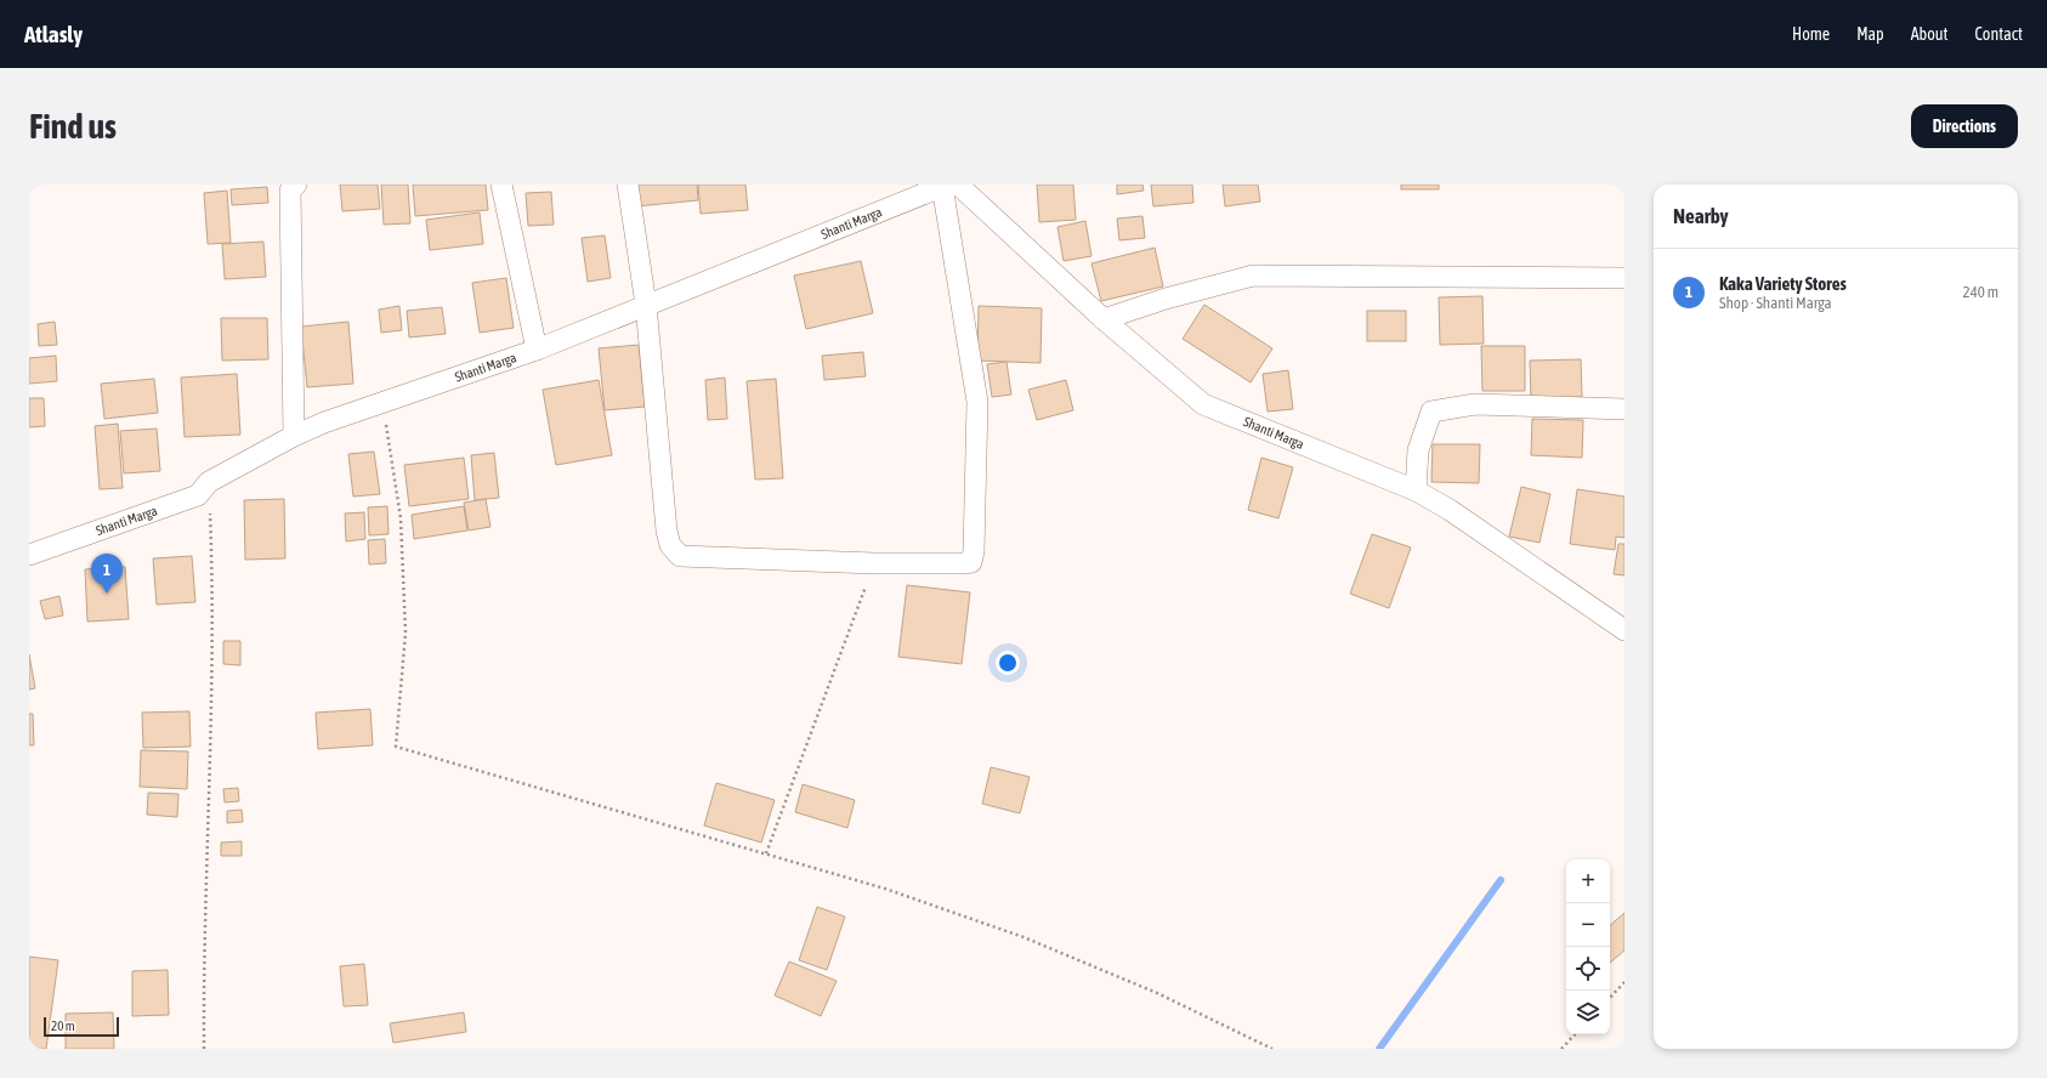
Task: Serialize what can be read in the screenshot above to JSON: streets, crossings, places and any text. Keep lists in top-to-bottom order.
{
  "streets": {
    "street": ["Shanti Marga"]
  },
  "scale_bar": "20 m",
  "page": {
    "header": "Atlasly",
    "nav": [
      "Home",
      "Map",
      "About",
      "Contact"
    ],
    "buttons": "Directions",
    "title": "Find us",
    "heading": "Nearby",
    "list": [
      {
        "mark": "1",
        "name": "Kaka Variety Stores",
        "note": "Shop · Shanti Marga",
        "value": "240 m"
      }
    ],
    "pins": "1",
    "map_buttons": ["+", "−"],
    "scale": "20 m"
  }
}
